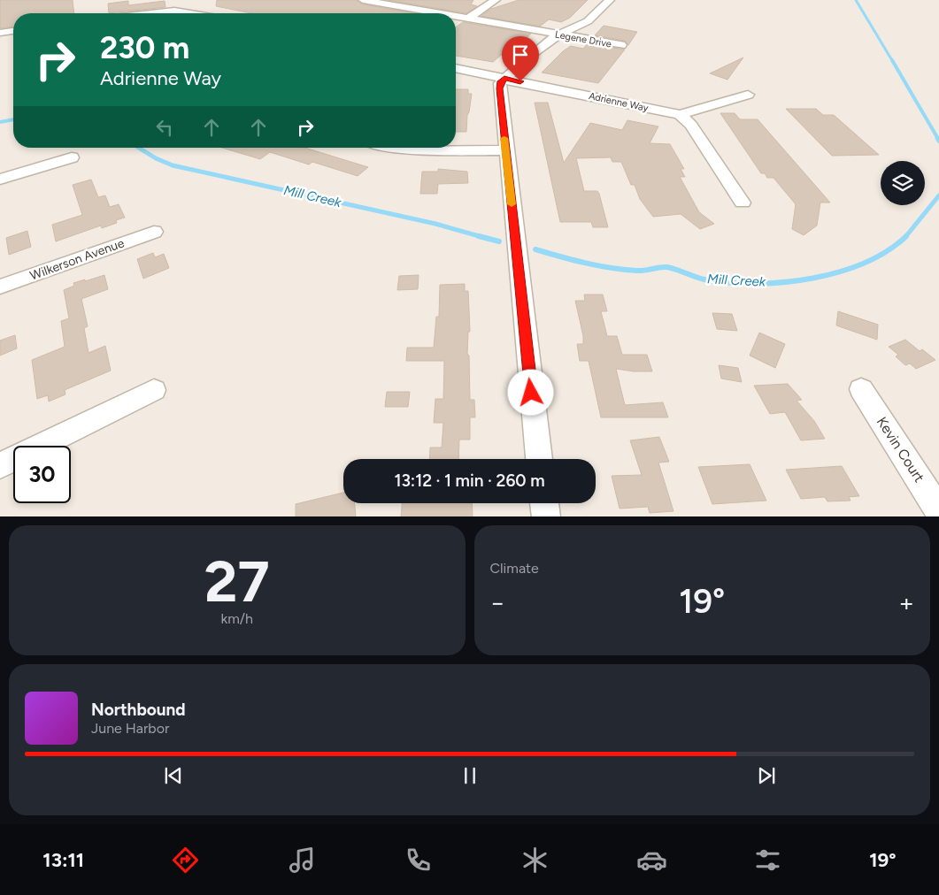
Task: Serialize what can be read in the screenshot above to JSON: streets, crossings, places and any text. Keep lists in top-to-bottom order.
{
  "streets": {
    "street": [
      "Legene Drive",
      "Adrienne Way",
      "Wilkerson Avenue",
      "Kevin Court"
    ]
  },
  "water": ["Mill Creek"],
  "page": {
    "turn": ["230 m", "Adrienne Way"],
    "limit": "30",
    "trip": "13:12 · 1 min · 260 m",
    "tile": [
      ["27", "km/h"],
      "Climate"
    ],
    "heat": ["−", "19°", "+"],
    "song": ["Northbound", "June Harbor"],
    "tabs": ["13:11", "19°"]
  }
}
